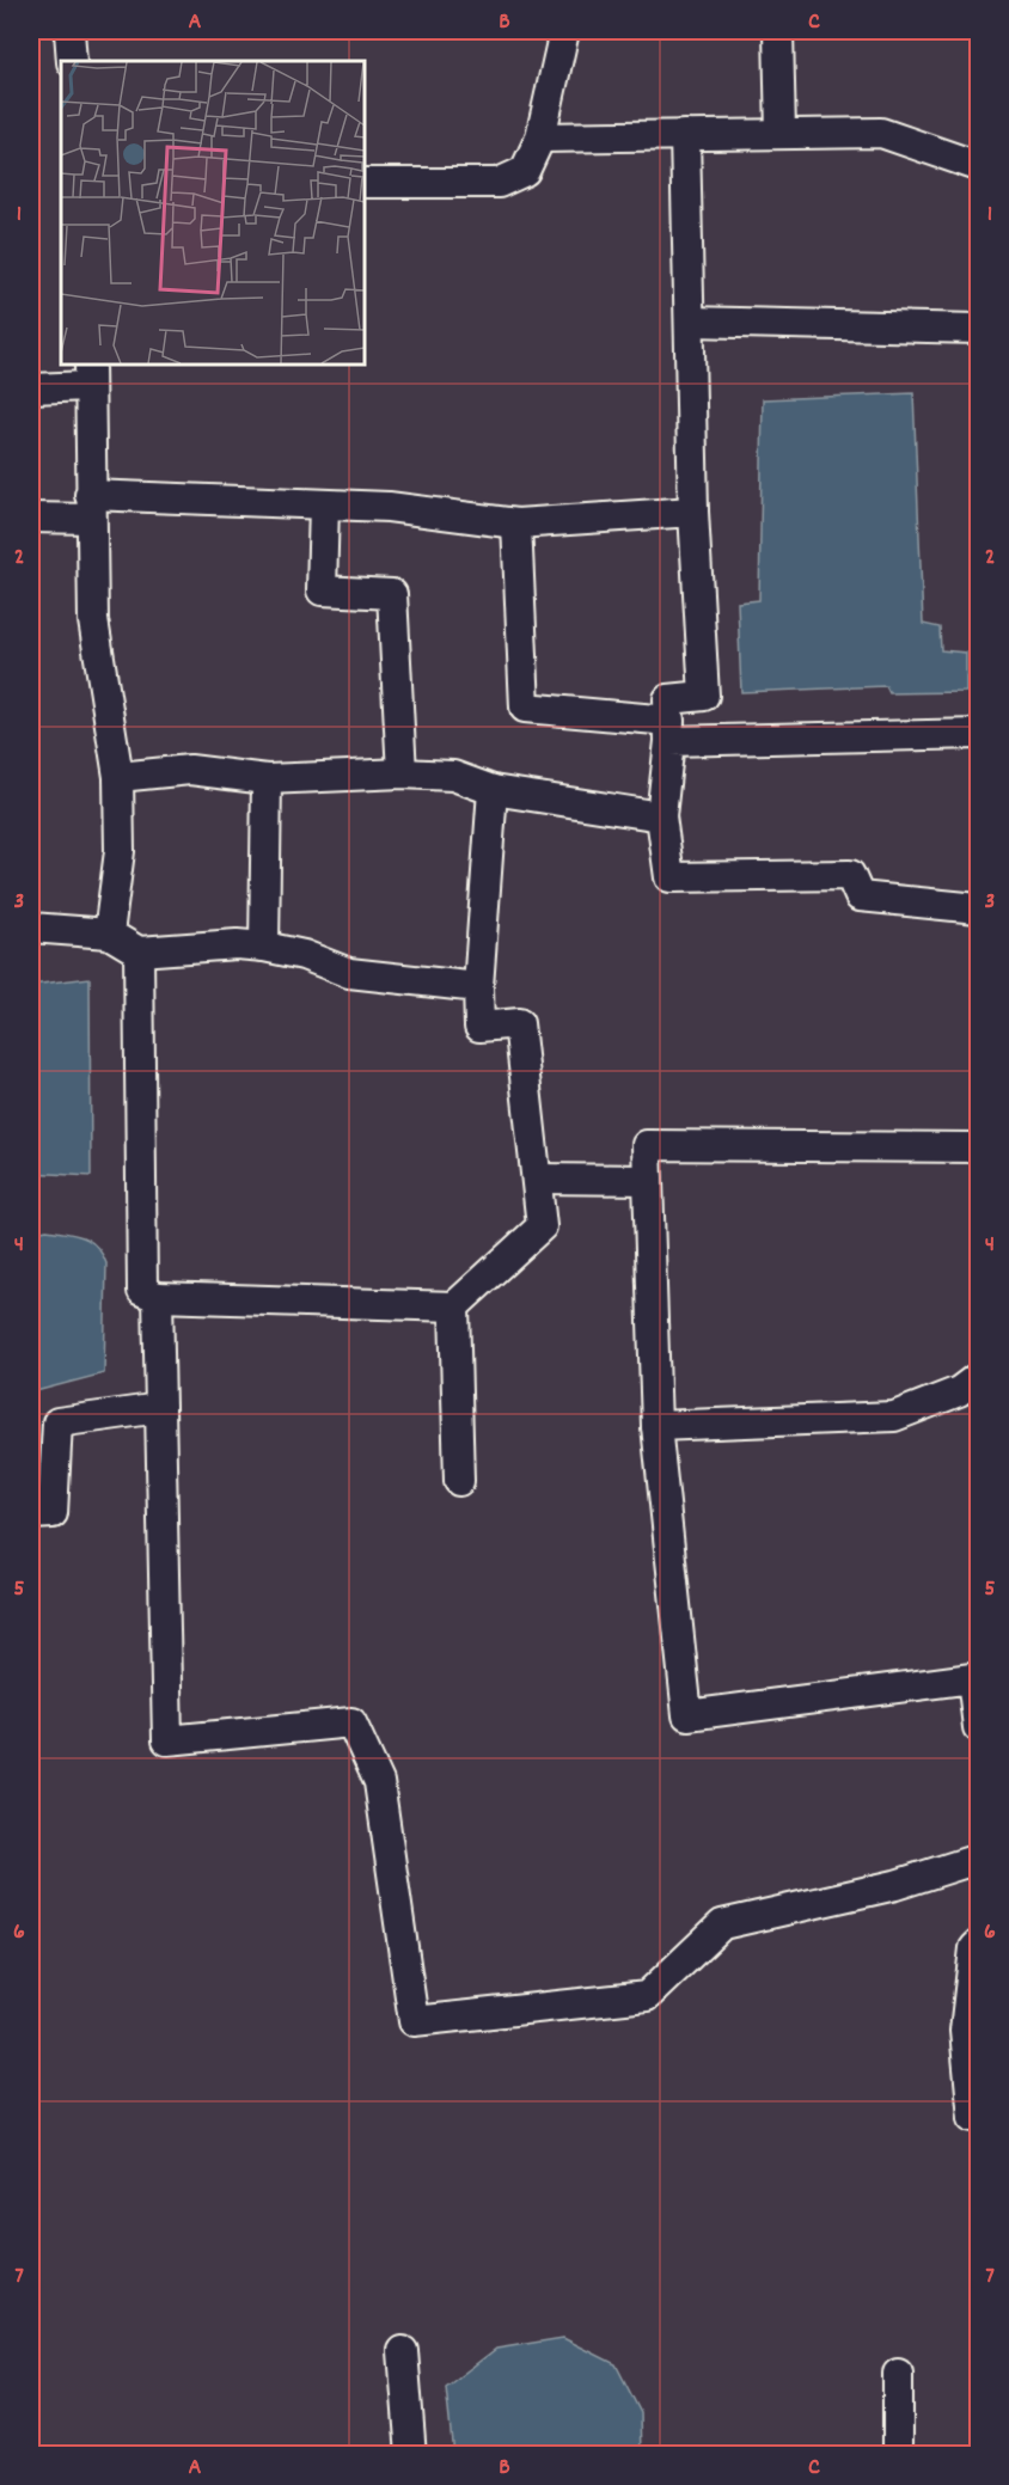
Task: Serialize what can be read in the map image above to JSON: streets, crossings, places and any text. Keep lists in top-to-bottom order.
{
  "grid": {
    "columns": ["A", "B", "C"],
    "rows": [
      "1",
      "2",
      "3",
      "4",
      "5",
      "6",
      "7"
    ]
  }
}
